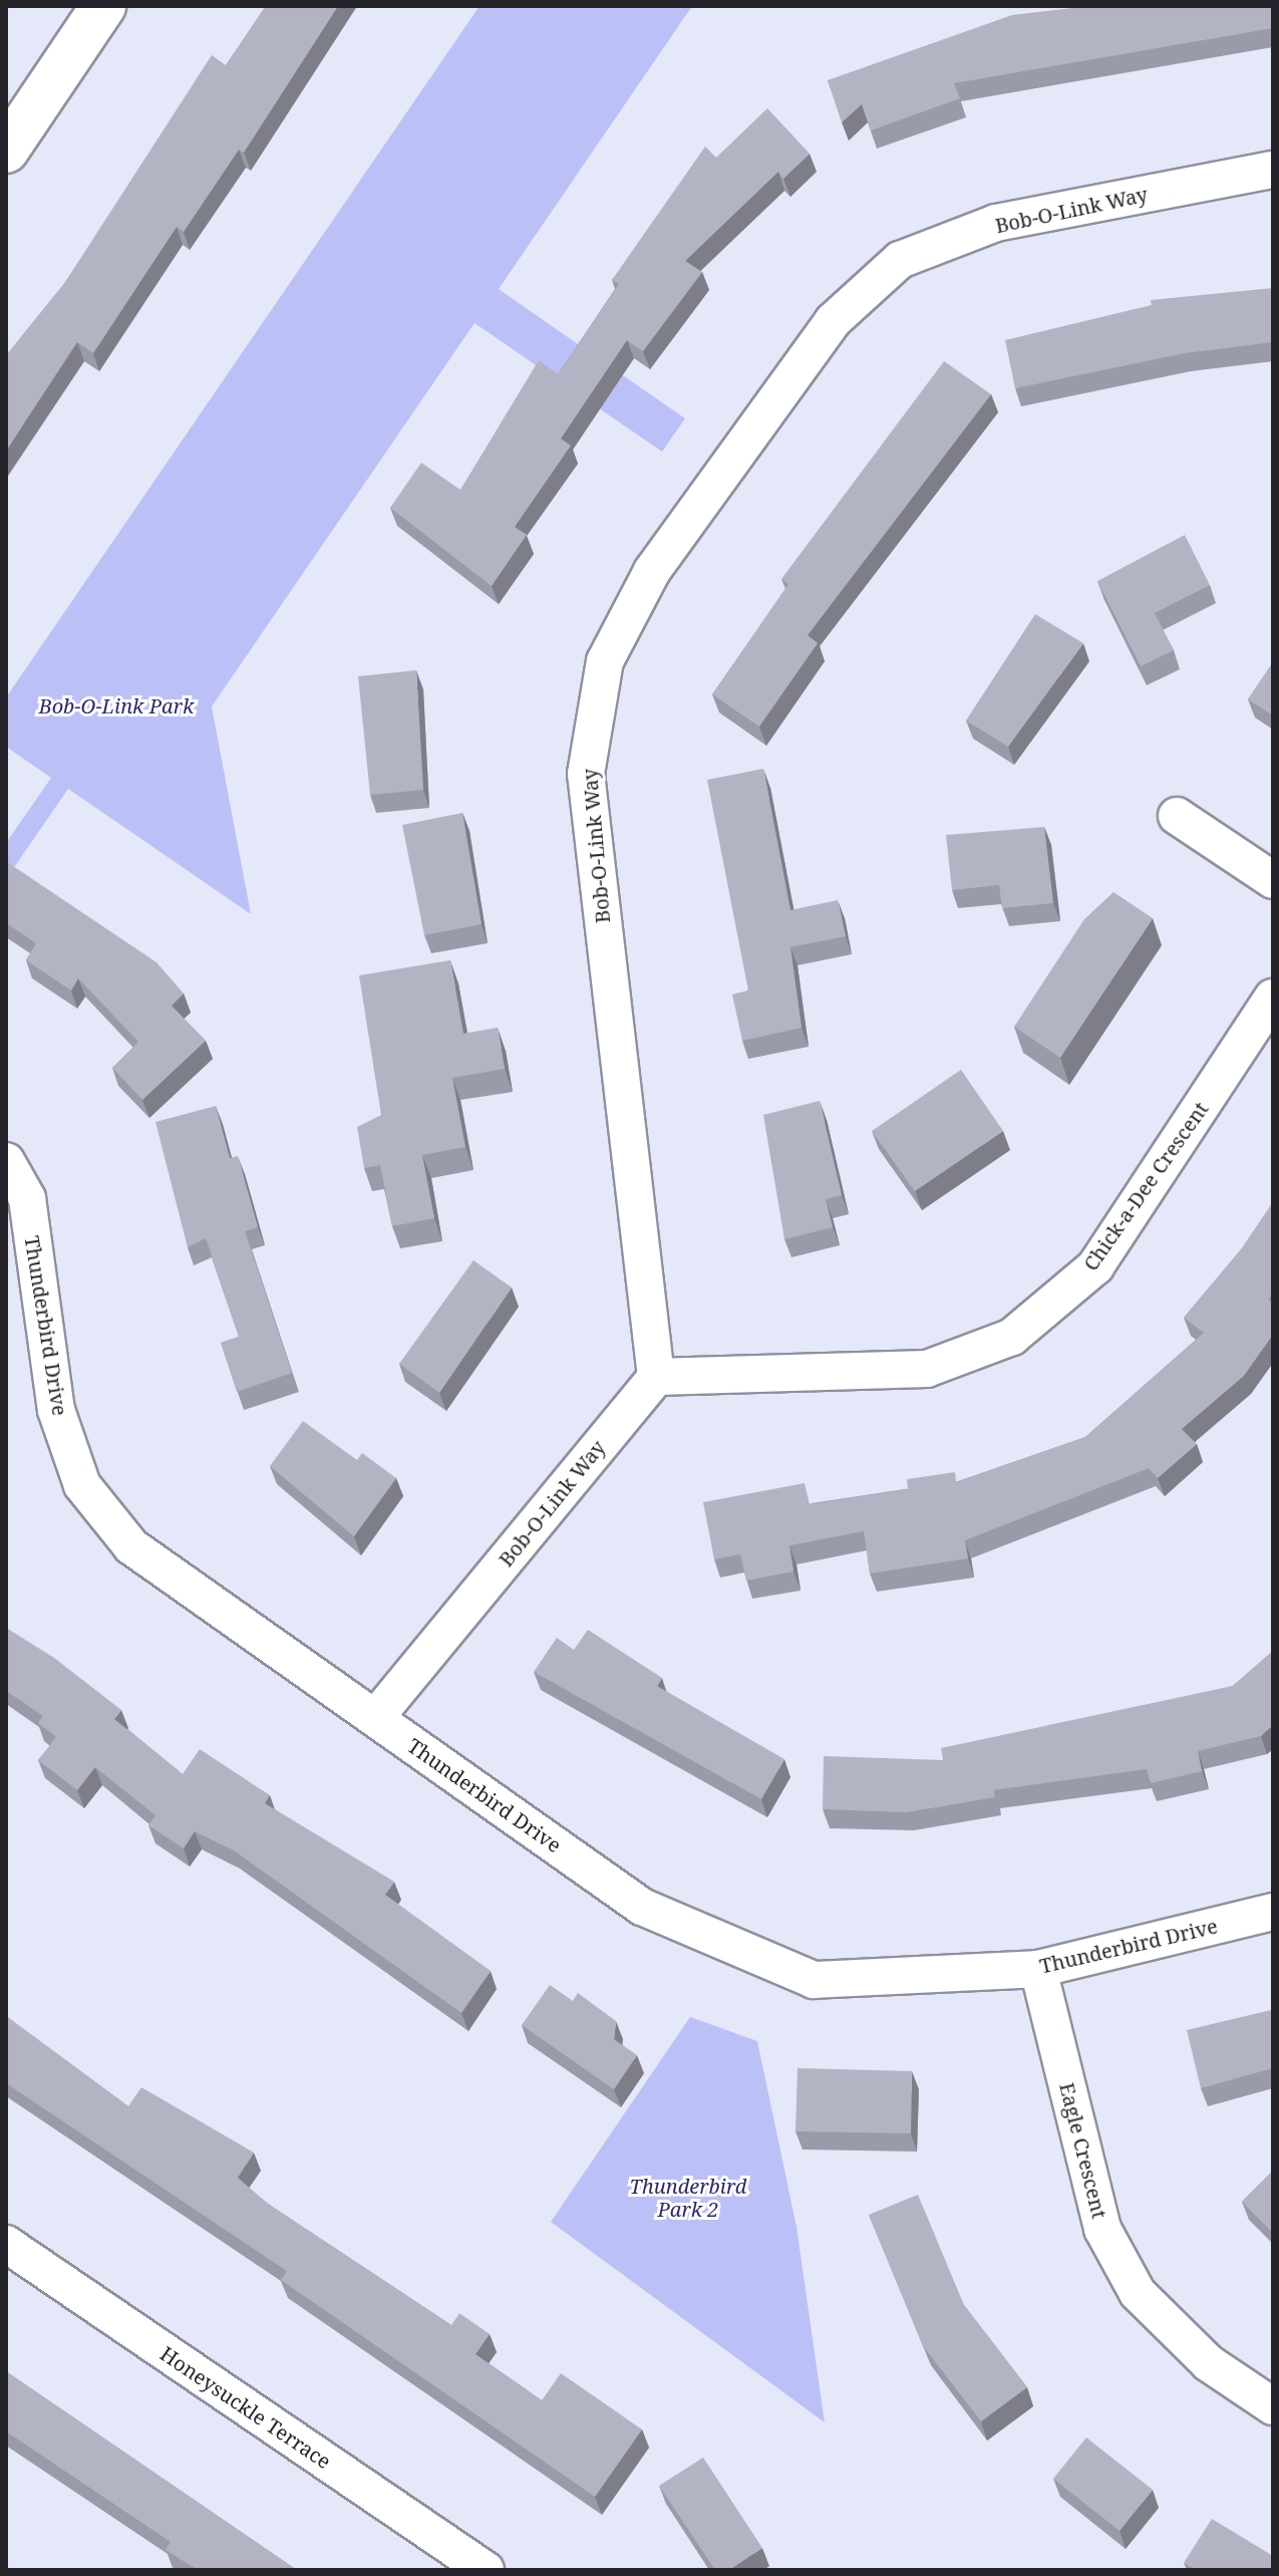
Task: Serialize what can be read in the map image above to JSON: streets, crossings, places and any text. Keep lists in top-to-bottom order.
{
  "streets": {
    "street": [
      "Bob-O-Link Way",
      "Chick-a-Dee Crescent",
      "Thunderbird Drive",
      "Eagle Crescent",
      "Honeysuckle Terrace"
    ]
  },
  "crossings": [
    ["Bob-O-Link Way", "Chick-a-Dee Crescent"],
    ["Bob-O-Link Way", "Thunderbird Drive"],
    ["Thunderbird Drive", "Eagle Crescent"]
  ],
  "parks": ["Bob-O-Link Park", "Thunderbird Park 2"]
}
